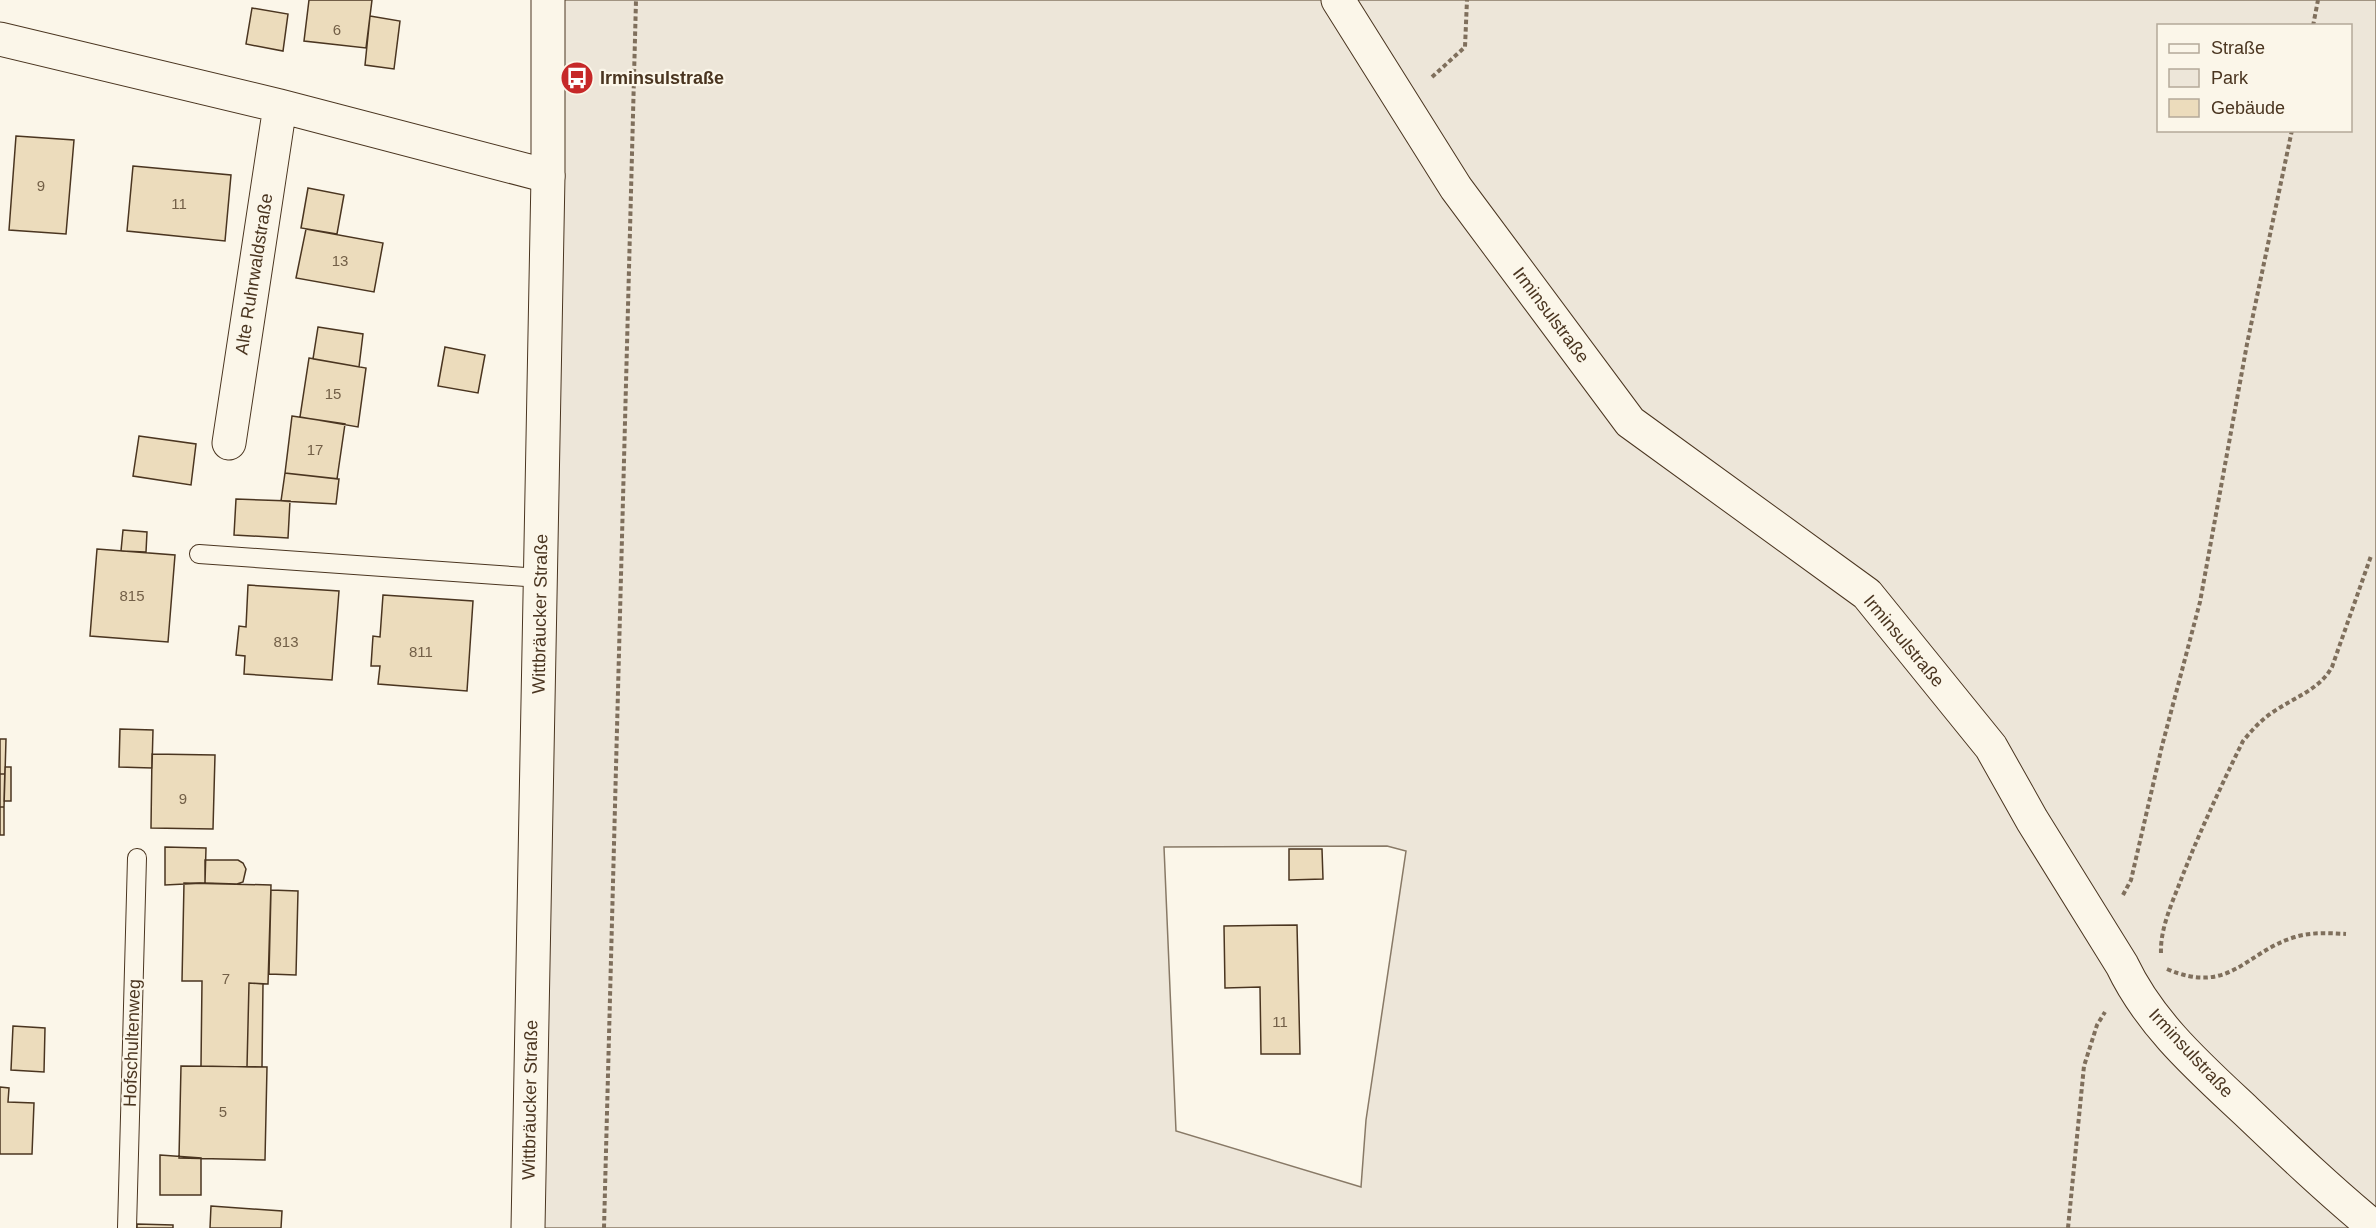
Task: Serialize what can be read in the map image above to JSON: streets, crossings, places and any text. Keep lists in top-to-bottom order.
{
  "streets": {
    "street": ["Alte Ruhrwaldstraße", "Irminsulstraße", "Wittbräucker Straße"],
    "lane": ["Hofschultenweg"]
  },
  "places": {
    "bus stop": ["Irminsulstraße"]
  },
  "house_numbers": [
    "6",
    "9",
    "11",
    "13",
    "15",
    "17",
    "815",
    "813",
    "811",
    "9",
    "7",
    "11",
    "5"
  ],
  "legend": ["Straße", "Park", "Gebäude"]
}
